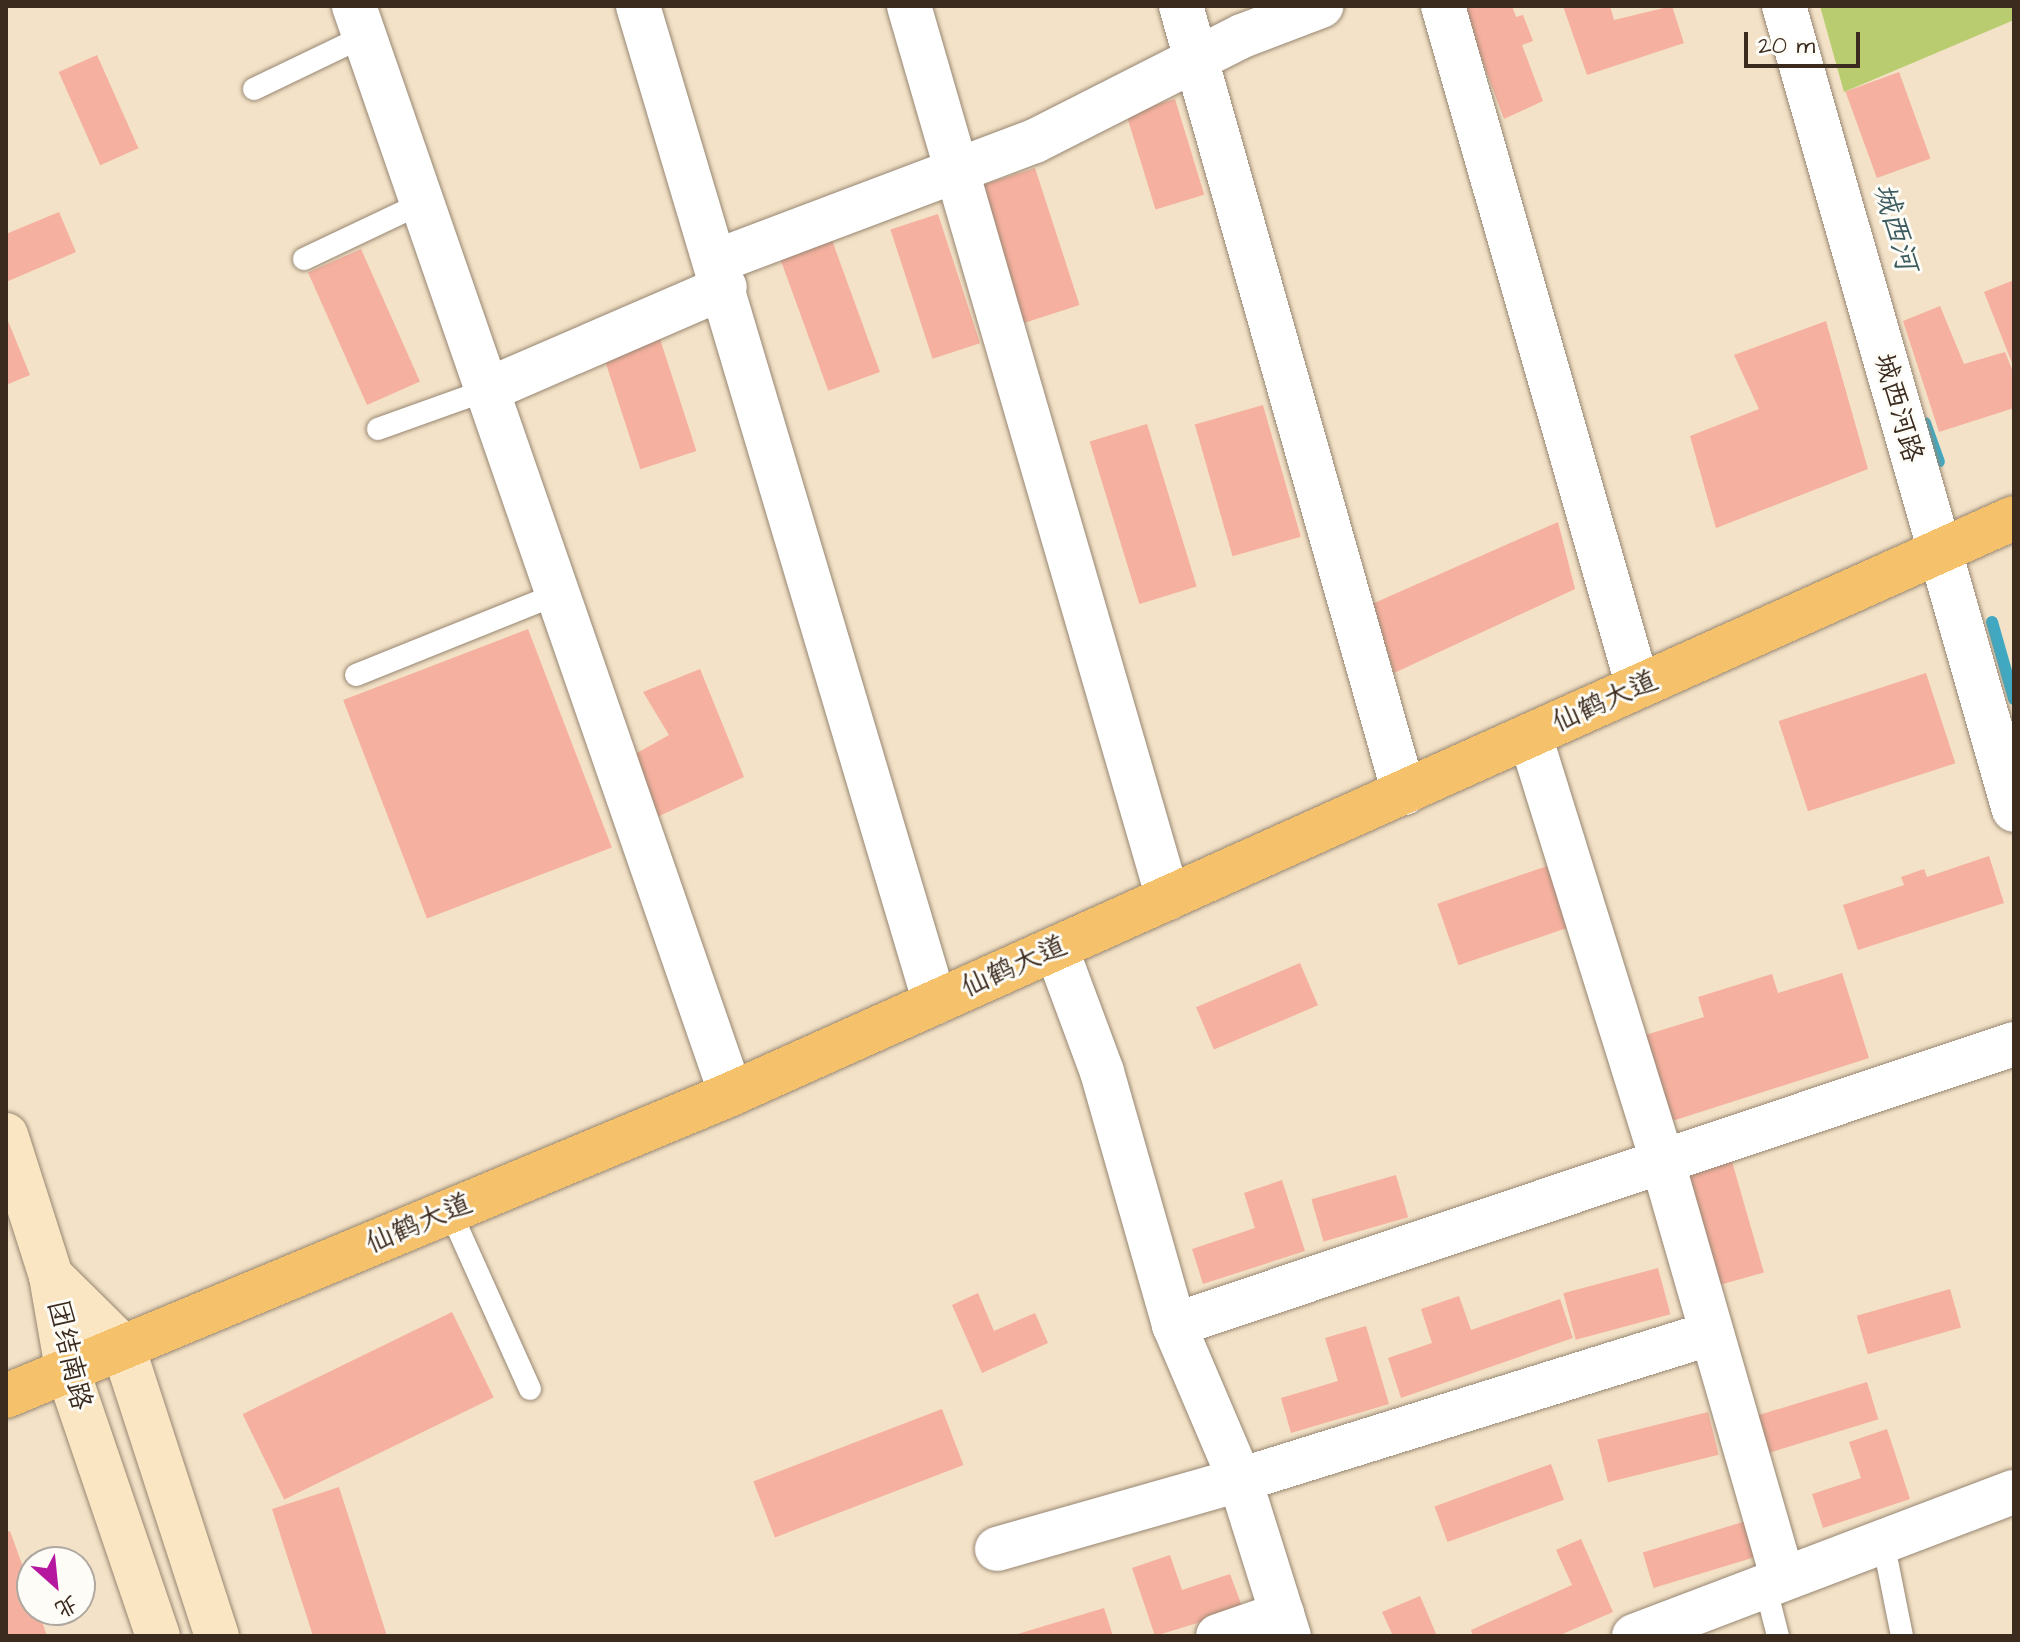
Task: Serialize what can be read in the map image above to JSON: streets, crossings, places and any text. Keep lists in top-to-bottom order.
{
  "streets": {
    "main road": ["仙鹤大道", "团结南路"],
    "street": ["城西河路"]
  },
  "crossings": [
    ["城西河路", "仙鹤大道"],
    ["仙鹤大道", "团结南路"]
  ],
  "water": ["城西河"],
  "scale_bar": "20 m",
  "north": "bottom right"
}
